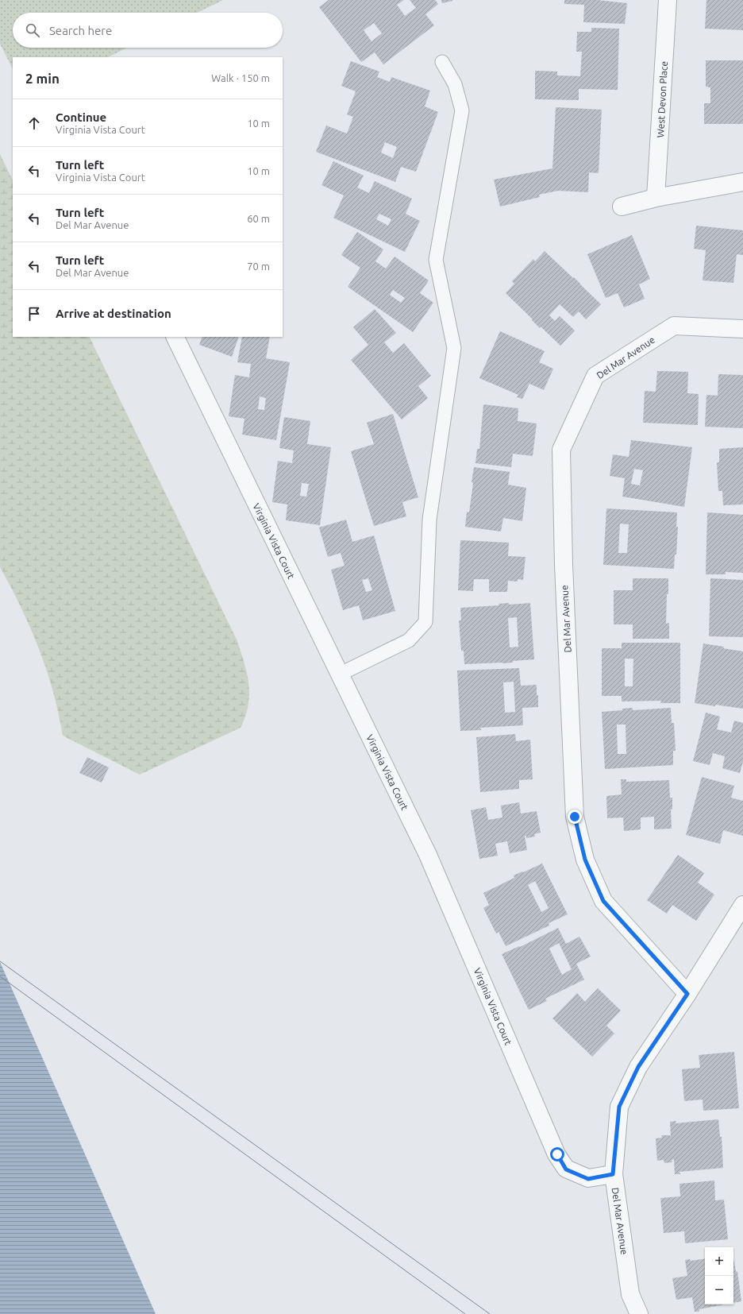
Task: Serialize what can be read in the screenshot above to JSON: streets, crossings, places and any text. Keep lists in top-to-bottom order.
{
  "streets": {
    "street": ["West Devon Place", "Del Mar Avenue", "Virginia Vista Court"]
  },
  "crossings": [
    ["Del Mar Avenue", "Virginia Vista Court"]
  ],
  "page": {
    "search": "Search here",
    "heading": ["2 min", "Walk · 150 m"],
    "list": [
      ["Continue", "Virginia Vista Court", "10 m"],
      ["Turn left", "Virginia Vista Court", "10 m"],
      ["Turn left", "Del Mar Avenue", "60 m"],
      ["Turn left", "Del Mar Avenue", "70 m"],
      "Arrive at destination"
    ],
    "map_buttons": ["+", "−"]
  }
}
